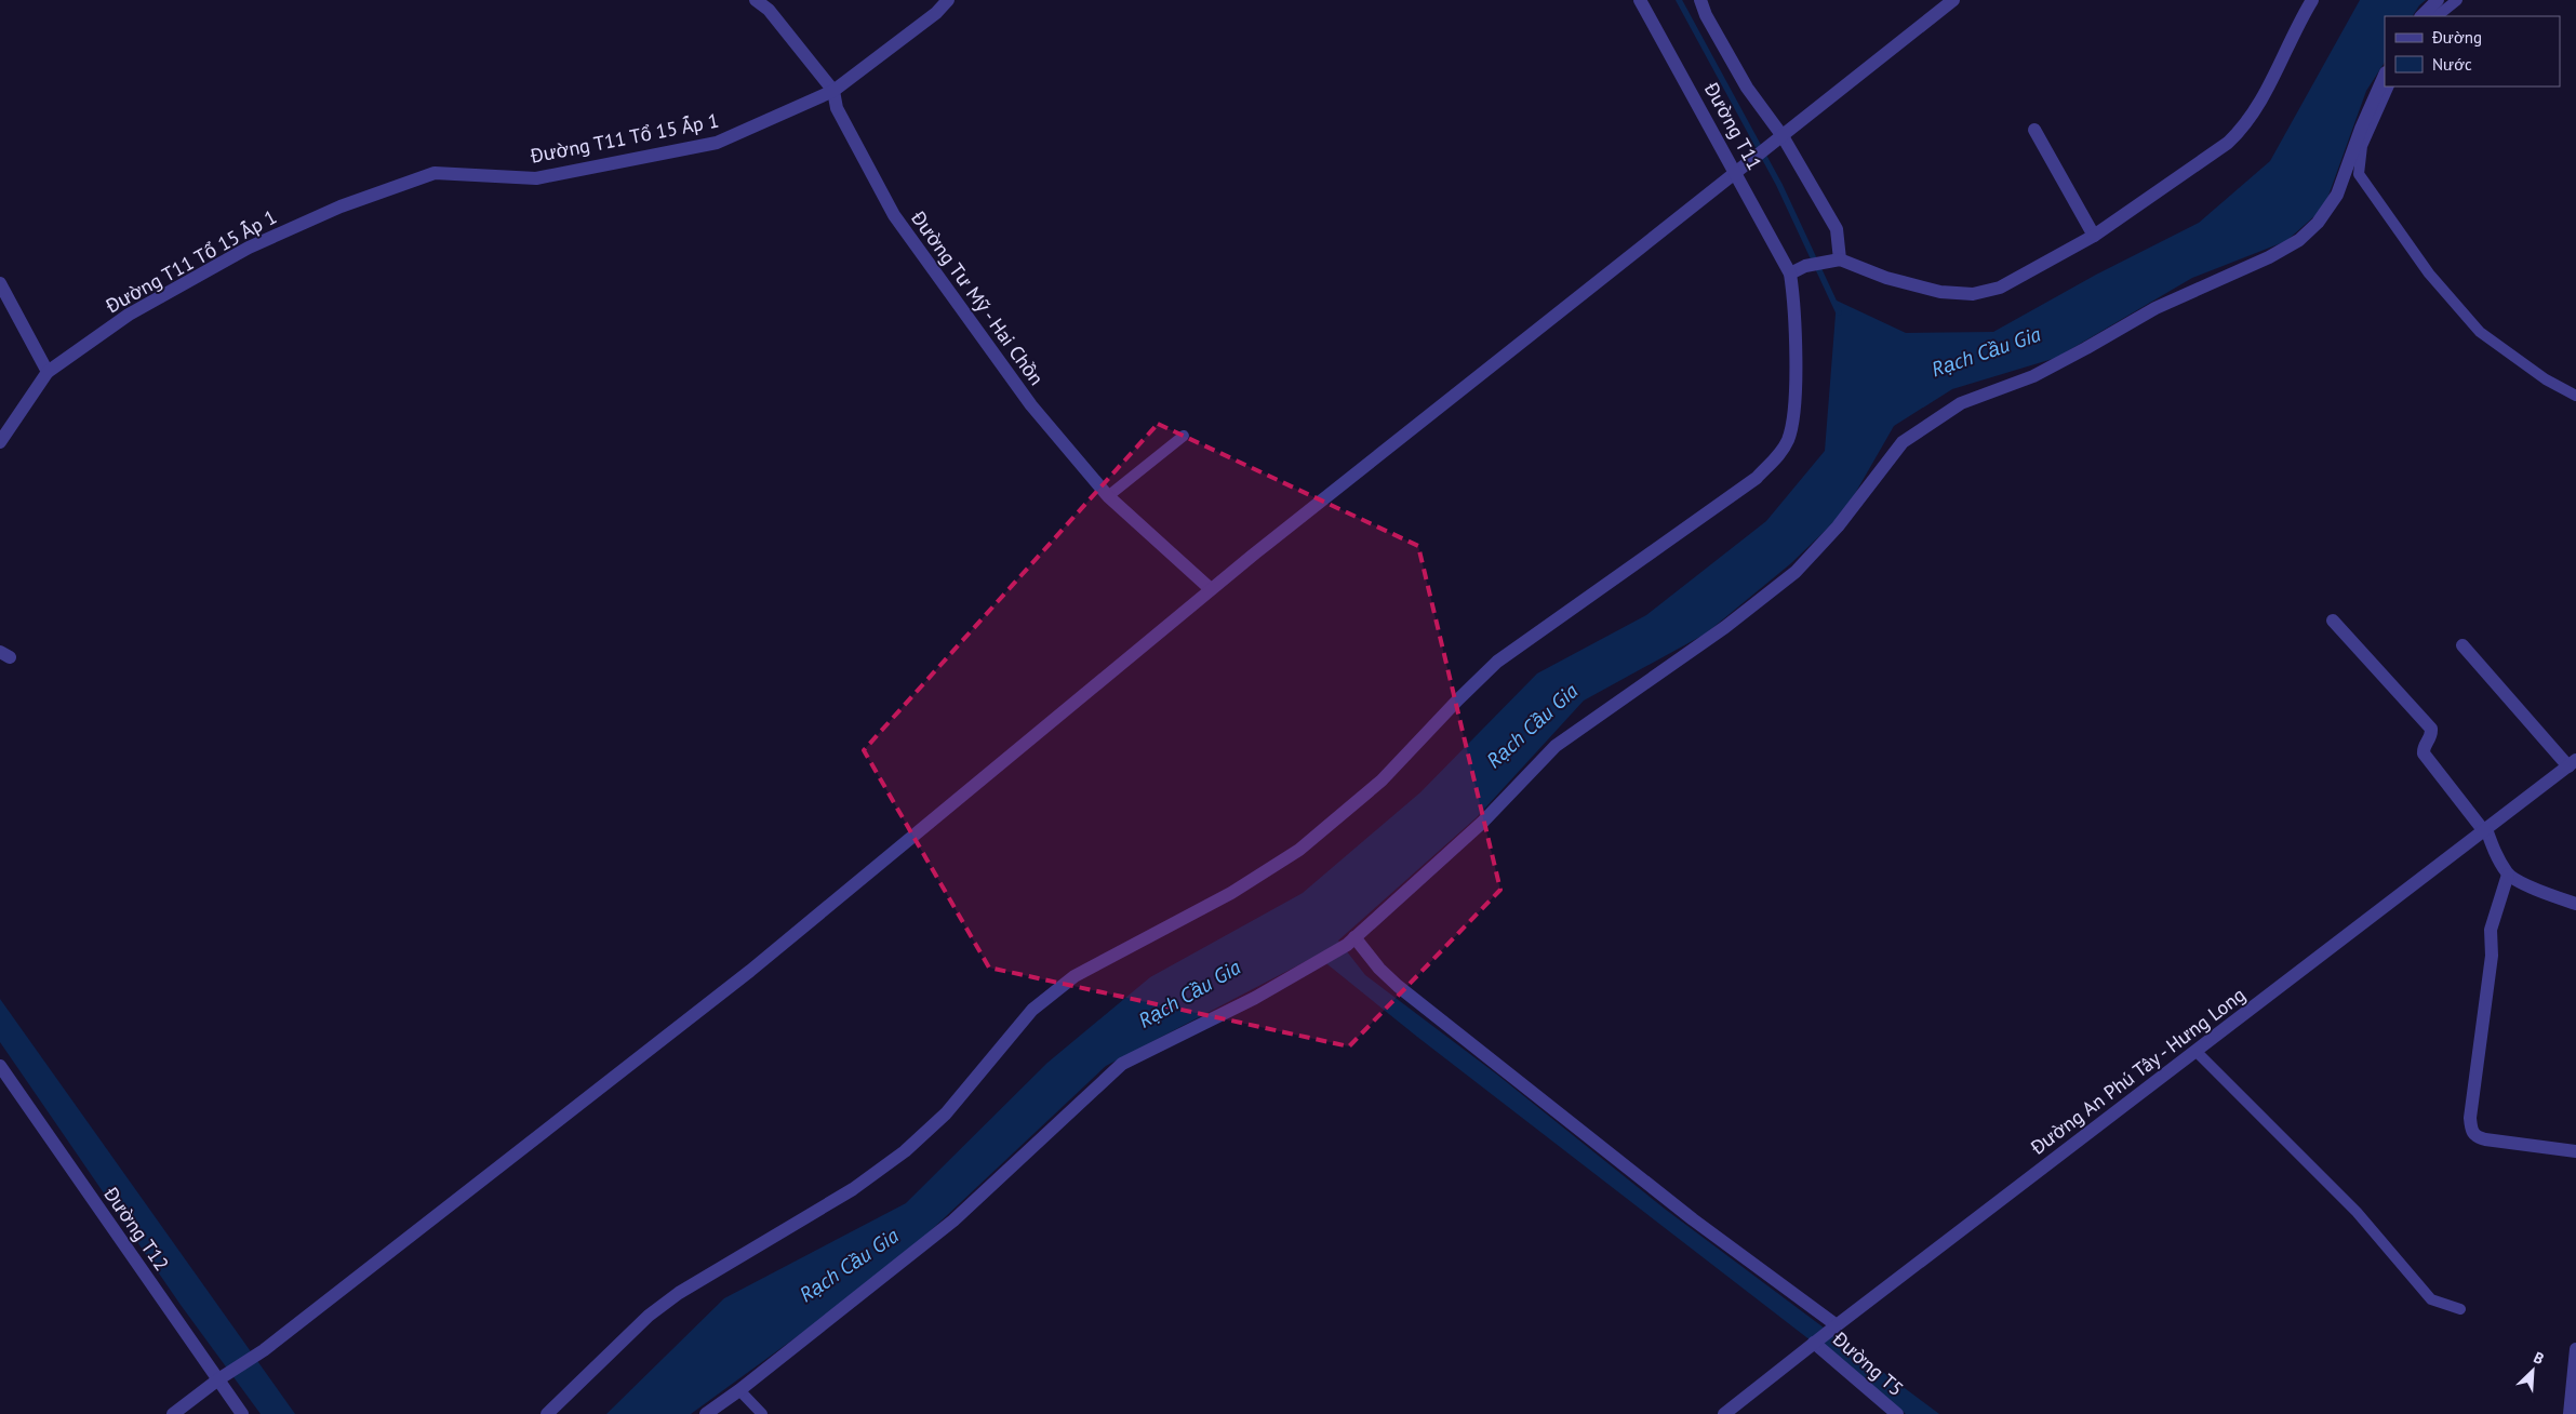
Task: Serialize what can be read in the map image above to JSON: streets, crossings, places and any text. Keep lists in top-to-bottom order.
{
  "streets": {
    "street": [
      "Đường T11",
      "Đường T11 Tổ 15 Ấp 1",
      "Đường Tư Mỹ - Hai Chồn",
      "Đường An Phú Tây - Hưng Long",
      "Đường T12",
      "Đường T5"
    ]
  },
  "crossings": [
    ["Đường T11 Tổ 15 Ấp 1", "Đường Tư Mỹ - Hai Chồn"],
    ["Đường An Phú Tây - Hưng Long", "Đường T5"]
  ],
  "water": ["Rạch Cầu Gia"],
  "legend": ["Đường", "Nước"],
  "north": "top right"
}
